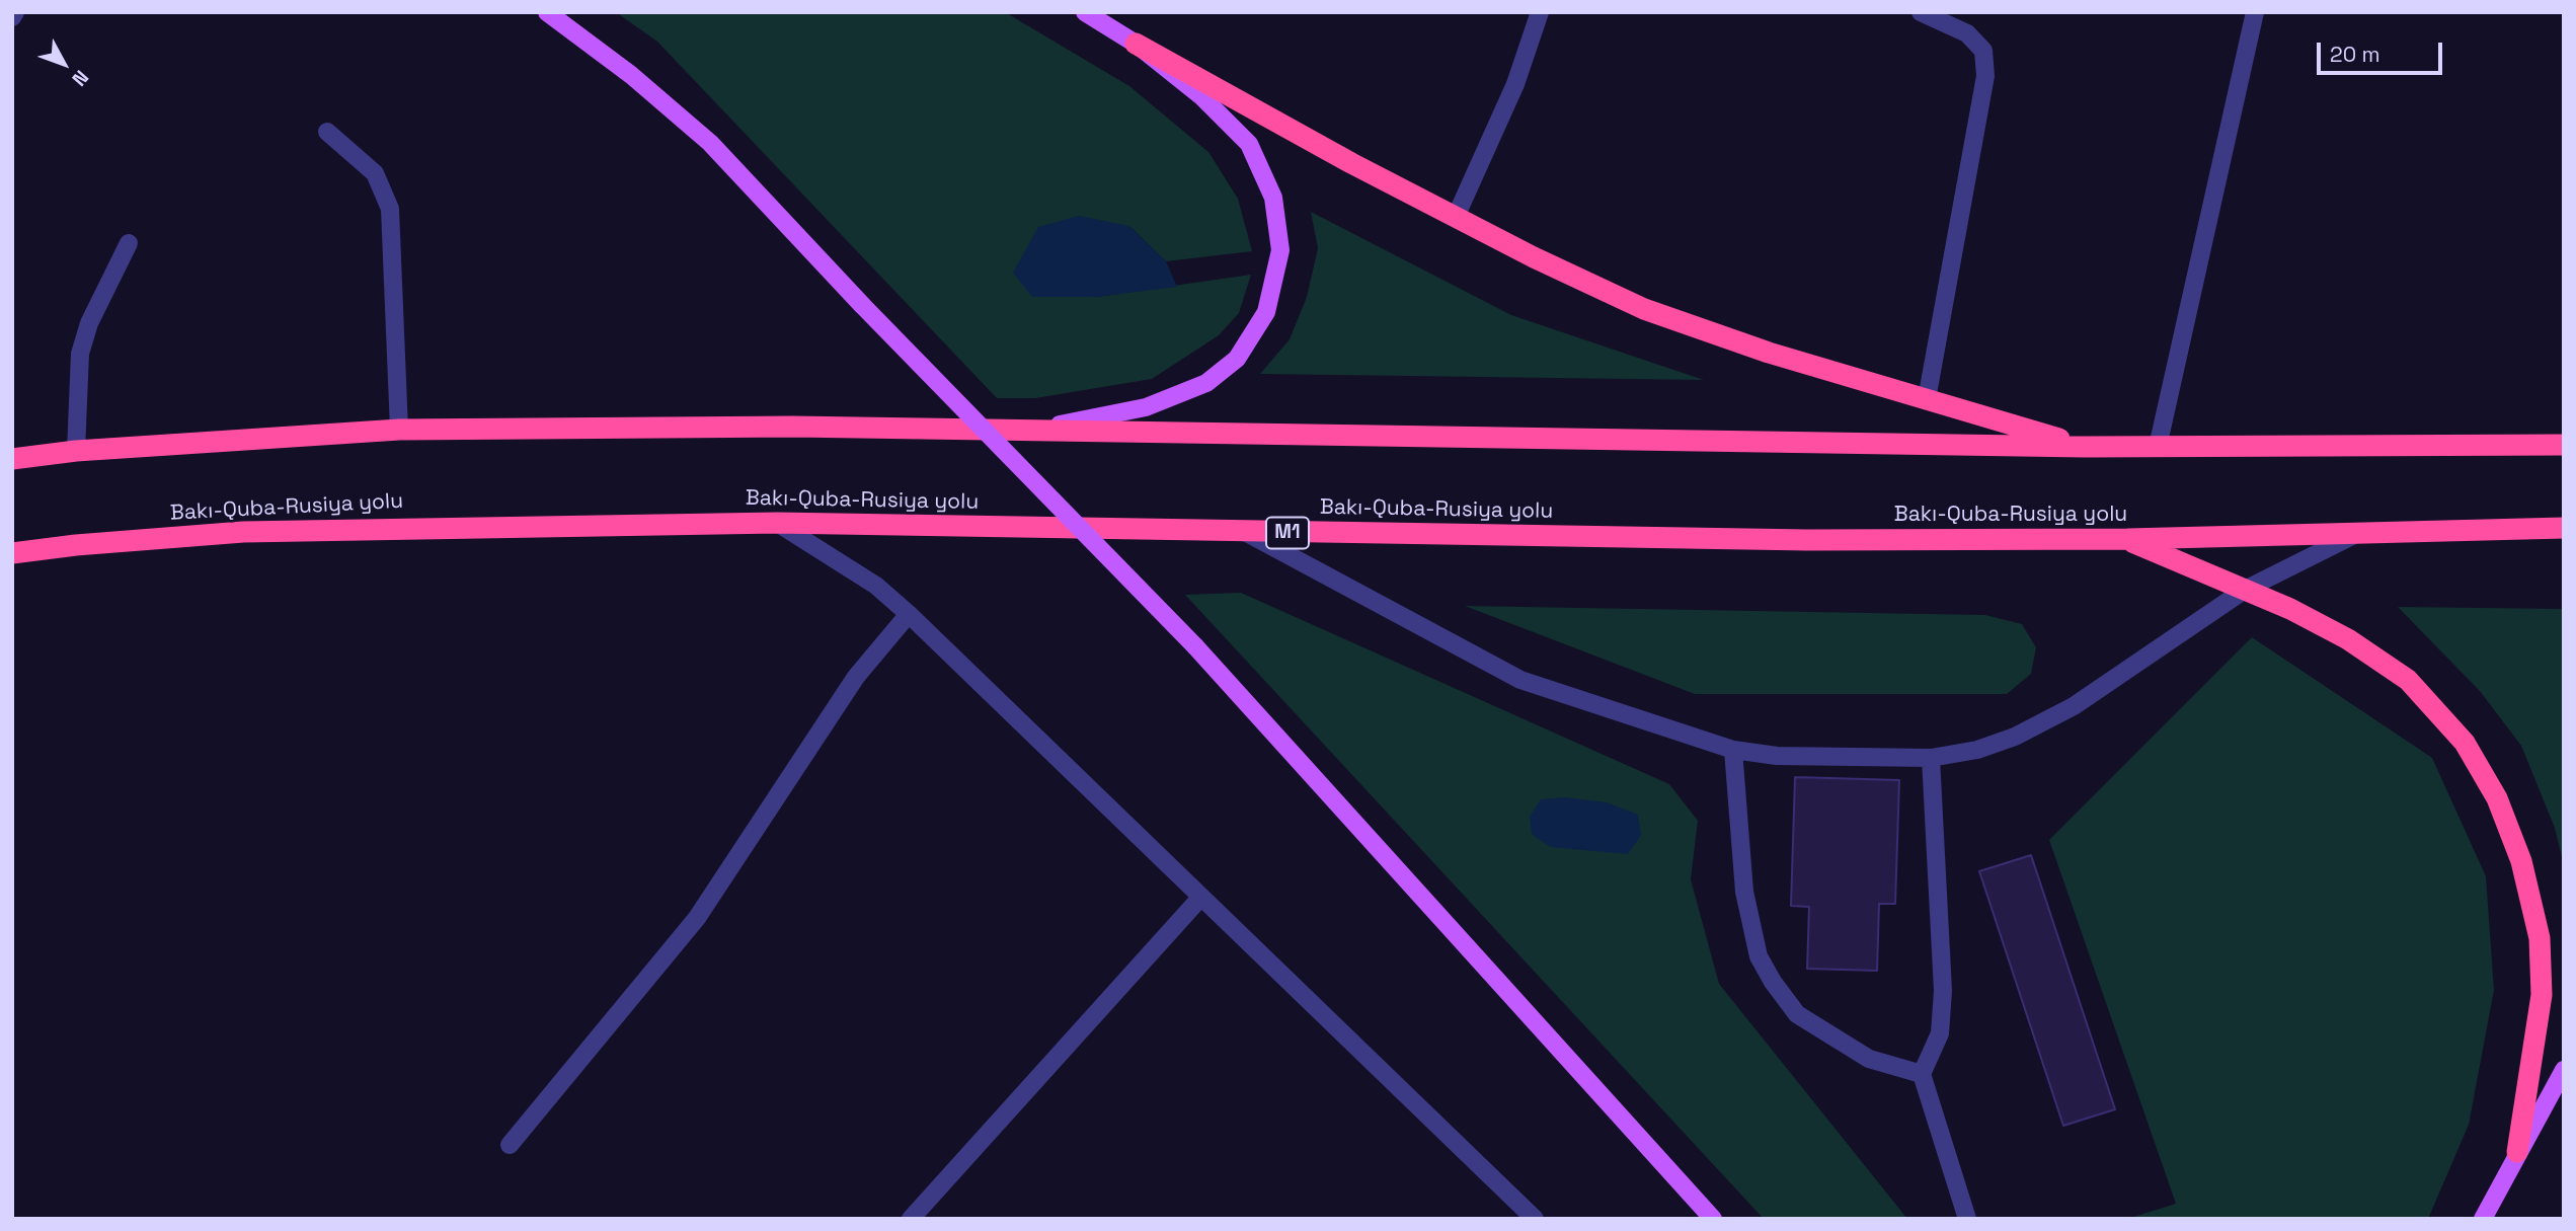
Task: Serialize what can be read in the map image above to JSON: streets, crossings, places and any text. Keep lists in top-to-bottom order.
{
  "streets": {
    "highway": ["Bakı-Quba-Rusiya yolu", "M1"]
  },
  "scale_bar": "20 m",
  "north": "bottom right"
}
